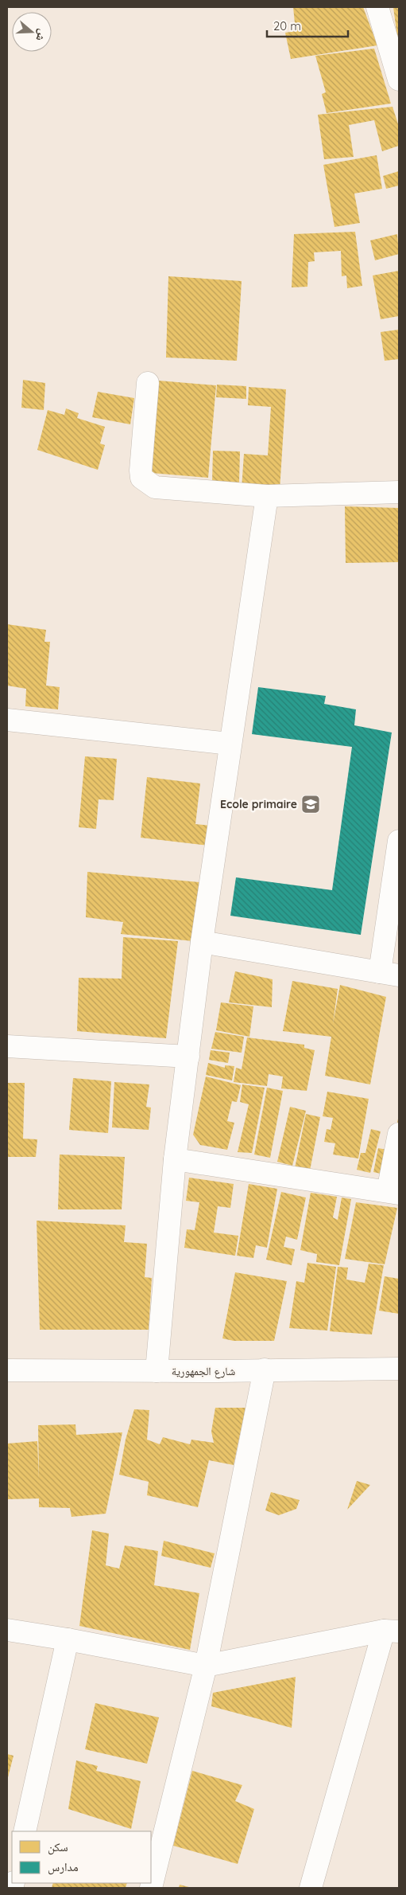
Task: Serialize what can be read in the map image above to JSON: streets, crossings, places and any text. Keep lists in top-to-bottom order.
{
  "streets": {
    "street": ["شارع الجمهورية"]
  },
  "places": {
    "school or university": ["Ecole primaire"]
  },
  "legend": ["سكن", "مدارس"],
  "scale_bar": "20 m",
  "north": "right"
}
